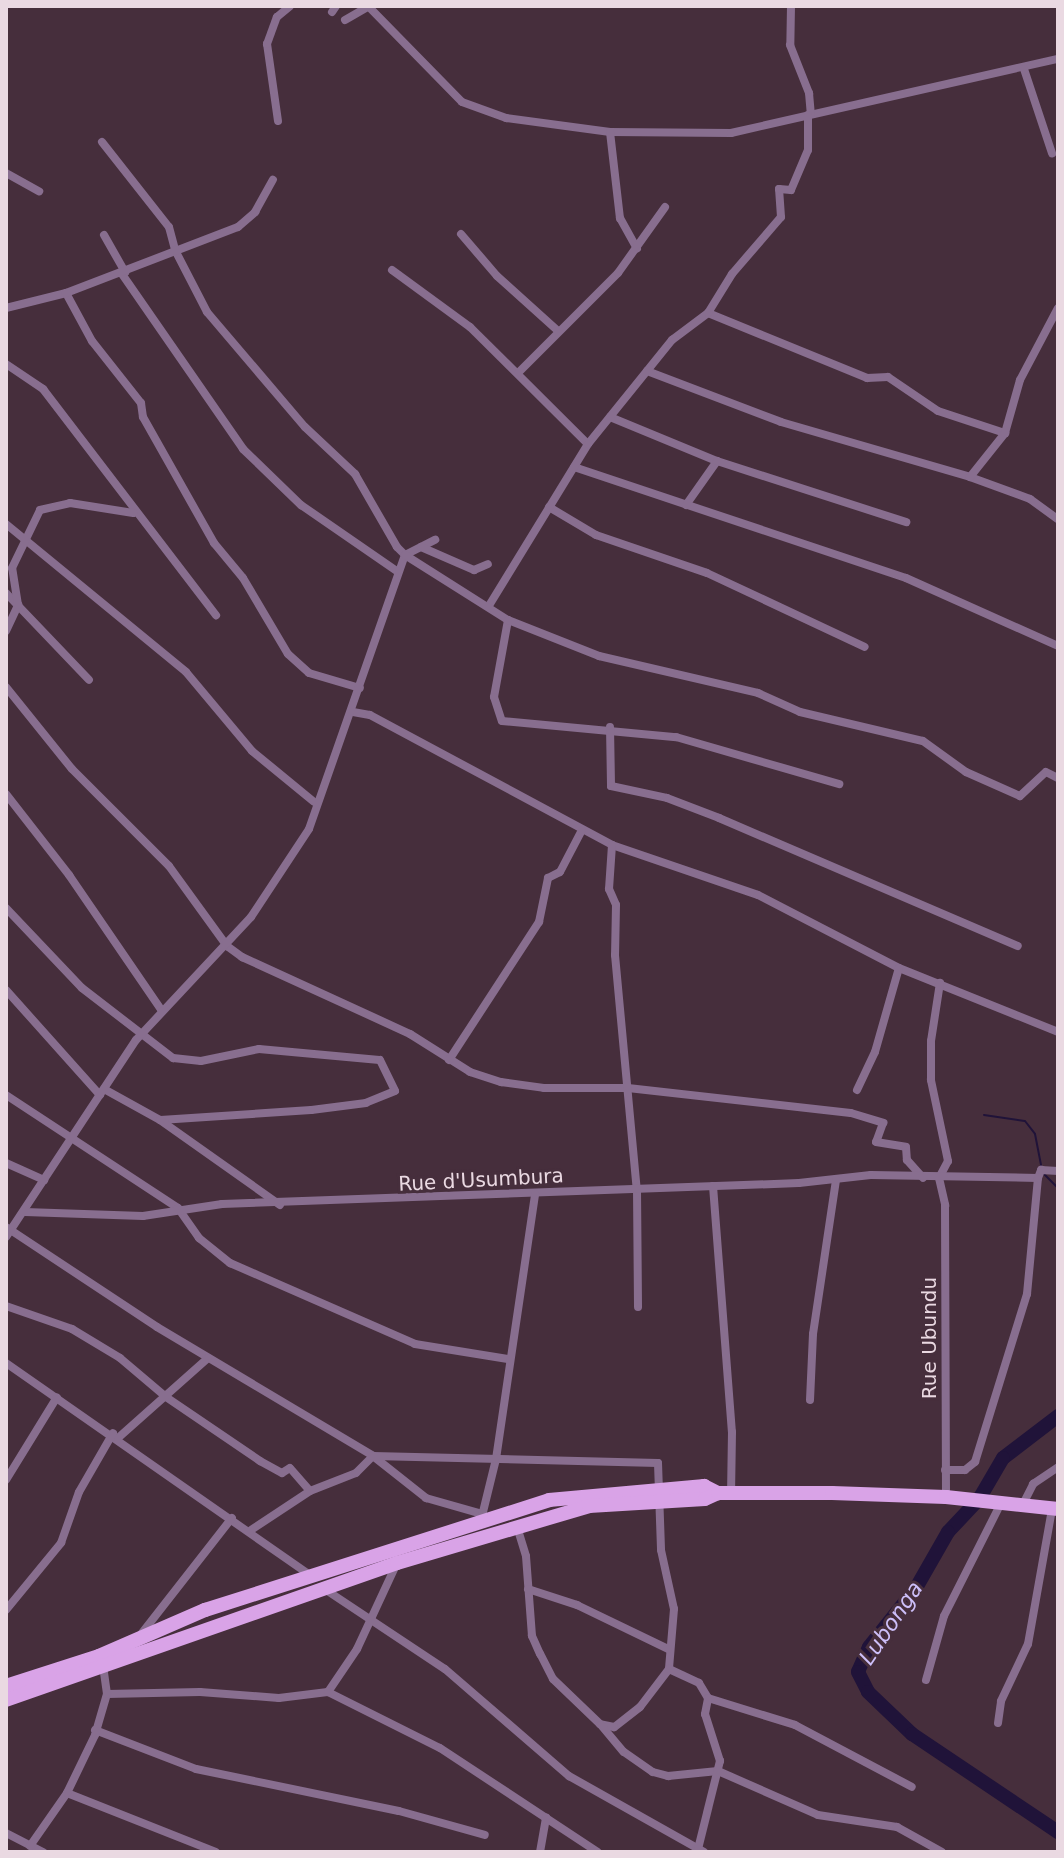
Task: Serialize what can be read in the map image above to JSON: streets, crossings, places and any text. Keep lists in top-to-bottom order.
{
  "streets": {
    "street": ["Rue d'Usumbura", "Rue Ubundu"]
  },
  "crossings": [
    ["Rue d'Usumbura", "Rue Ubundu"]
  ],
  "water": ["Lubonga"]
}
